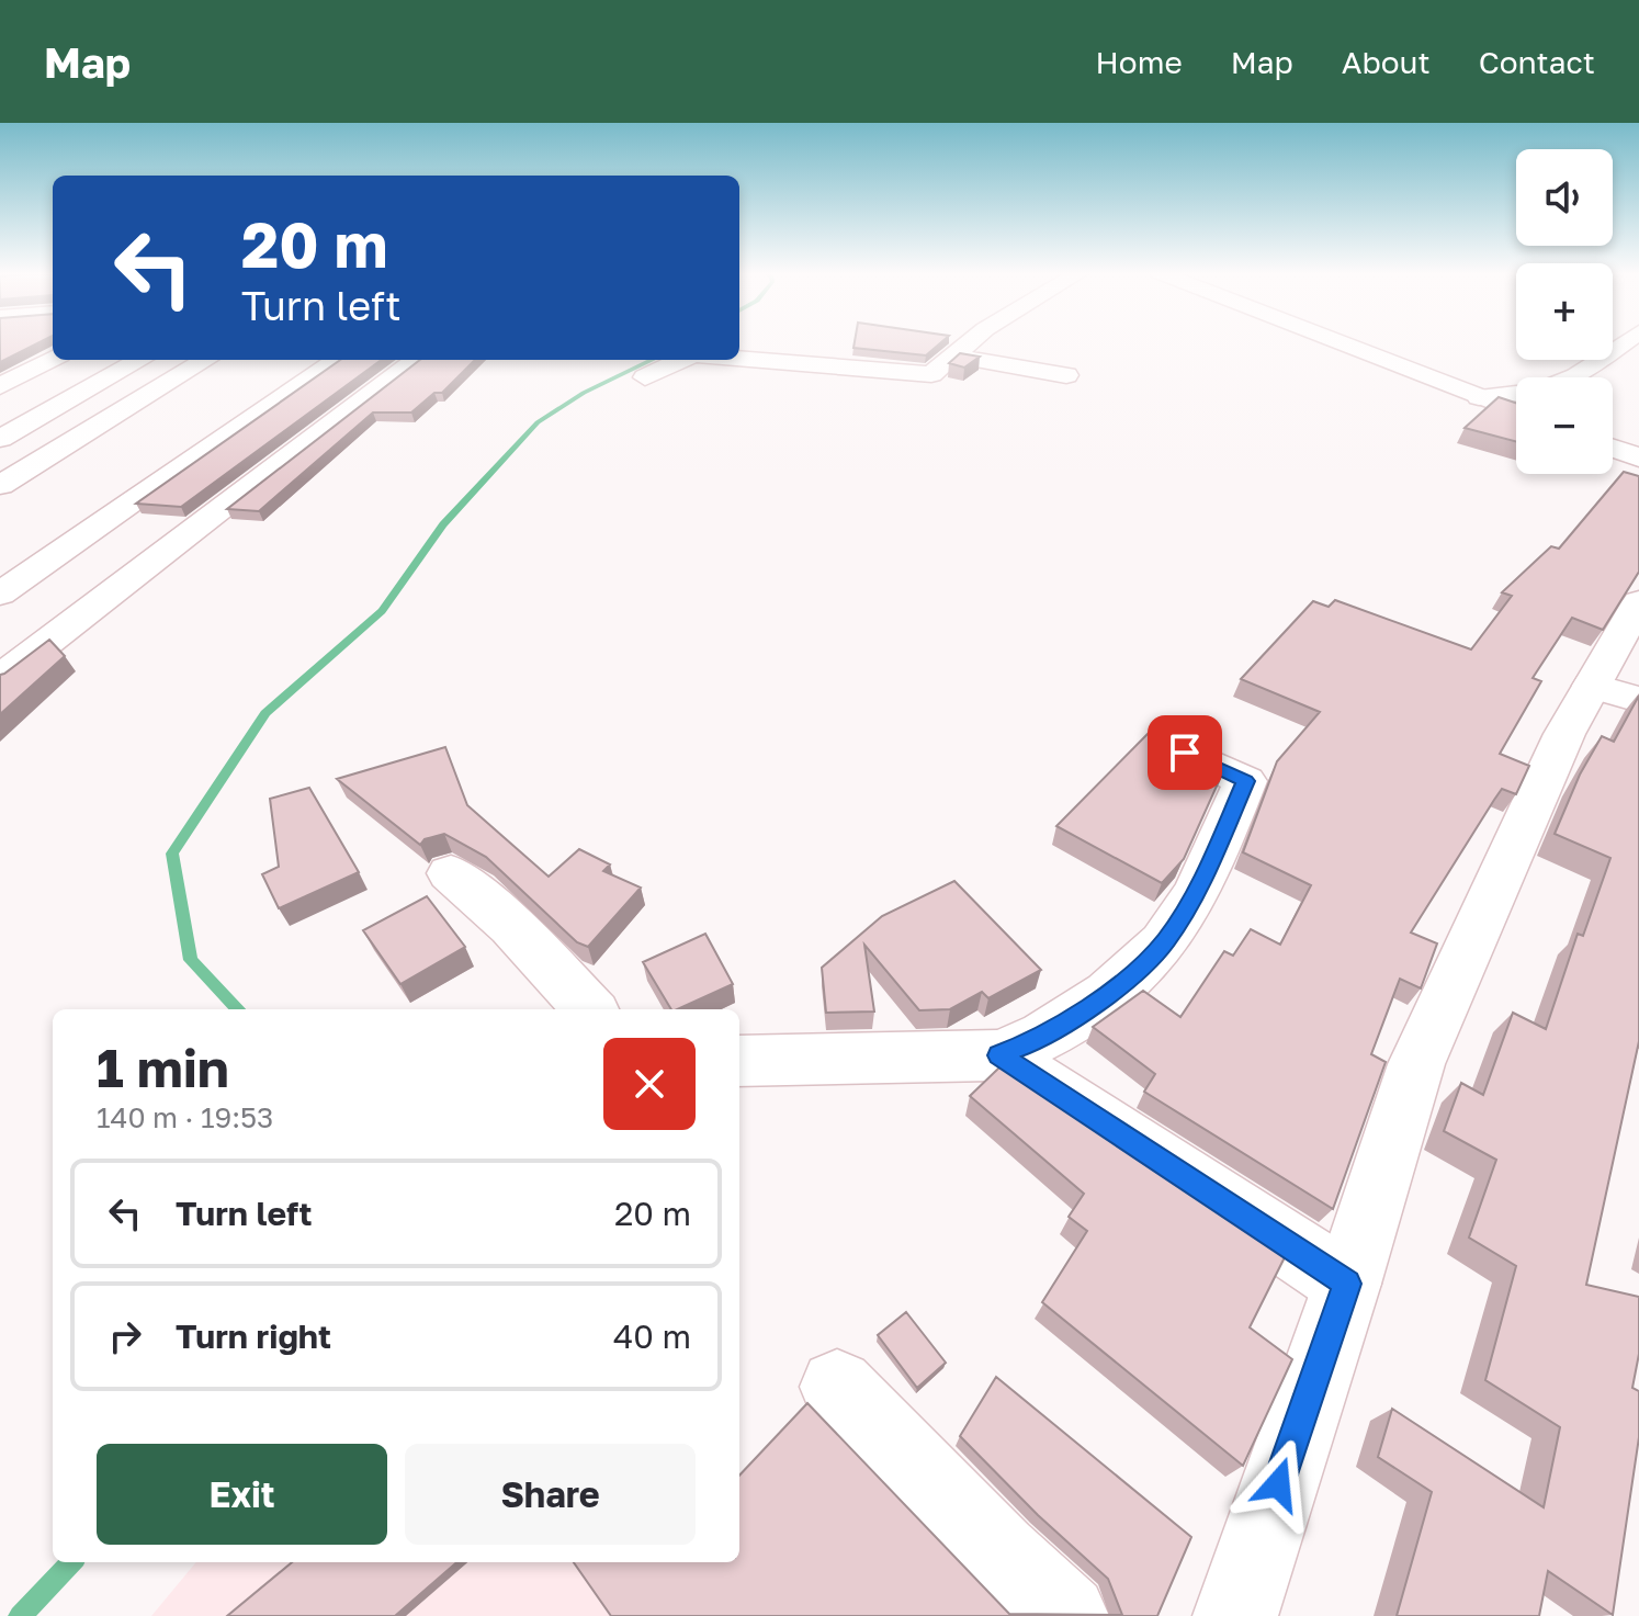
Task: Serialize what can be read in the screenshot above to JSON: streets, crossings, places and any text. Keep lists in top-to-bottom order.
{
  "page": {
    "header": "Map",
    "nav": [
      "Home",
      "Map",
      "About",
      "Contact"
    ],
    "map_buttons": ["+", "−"],
    "turn": ["20 m", "Turn left"],
    "heading": ["1 min", "140 m · 19:53"],
    "list": [
      {
        "name": "Turn left",
        "value": "20 m"
      },
      {
        "name": "Turn right",
        "value": "40 m"
      }
    ],
    "buttons": ["Exit", "Share"]
  }
}
